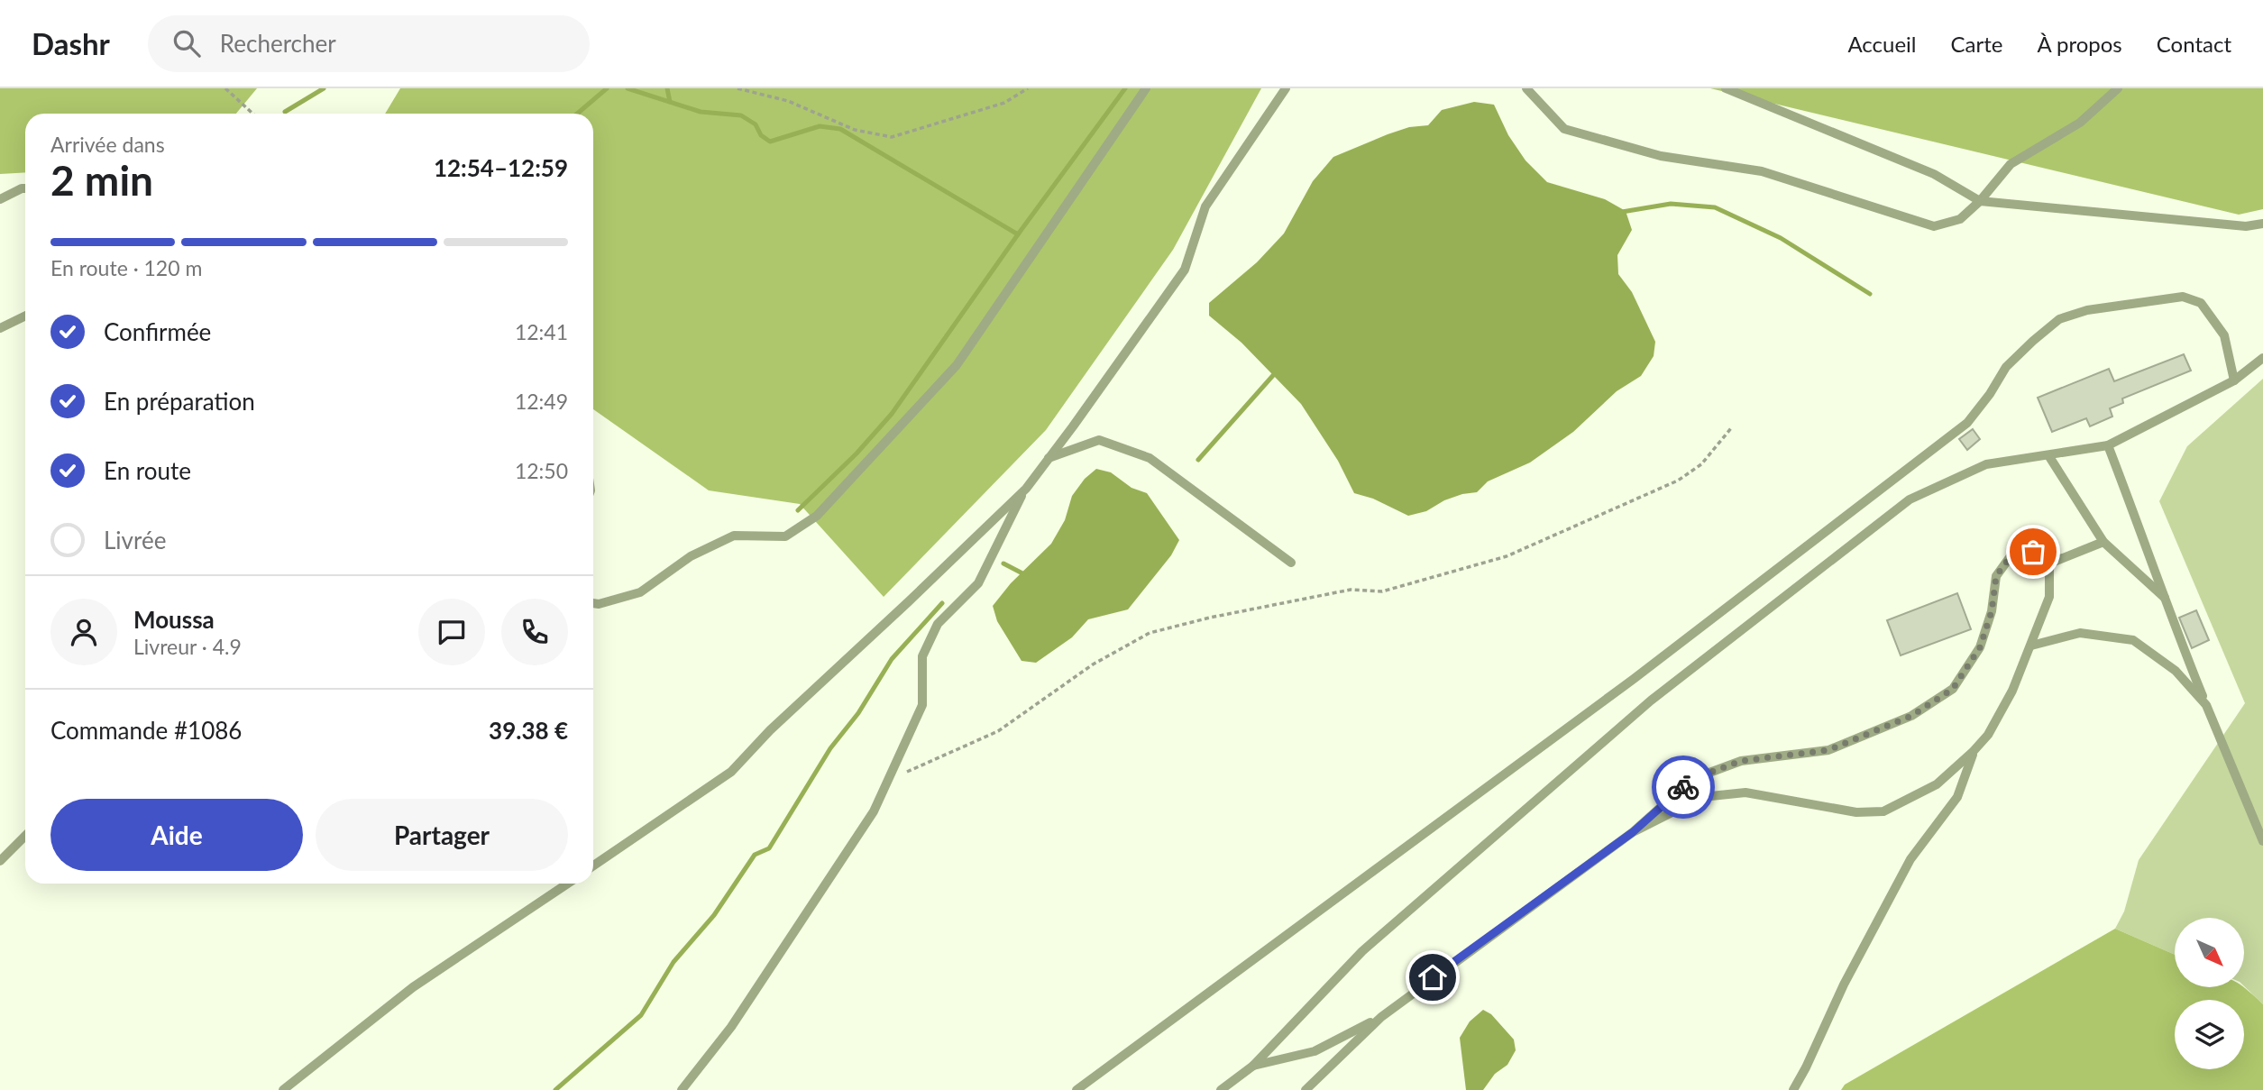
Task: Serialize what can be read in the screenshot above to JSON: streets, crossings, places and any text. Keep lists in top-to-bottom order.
{
  "north": "bottom right",
  "page": {
    "header": "Dashr",
    "search": "Rechercher",
    "nav": [
      "Accueil",
      "Carte",
      "À propos",
      "Contact"
    ],
    "heading": ["2 min", "Arrivée dans", "12:54–12:59"],
    "panel": [
      "Moussa",
      "Livreur · 4.9",
      "Commande #1086",
      "39.38 €"
    ],
    "bar": "En route · 120 m",
    "list": [
      ["Confirmée", "12:41"],
      ["En préparation", "12:49"],
      ["En route", "12:50"],
      "Livrée"
    ],
    "buttons": ["Aide", "Partager"]
  }
}
